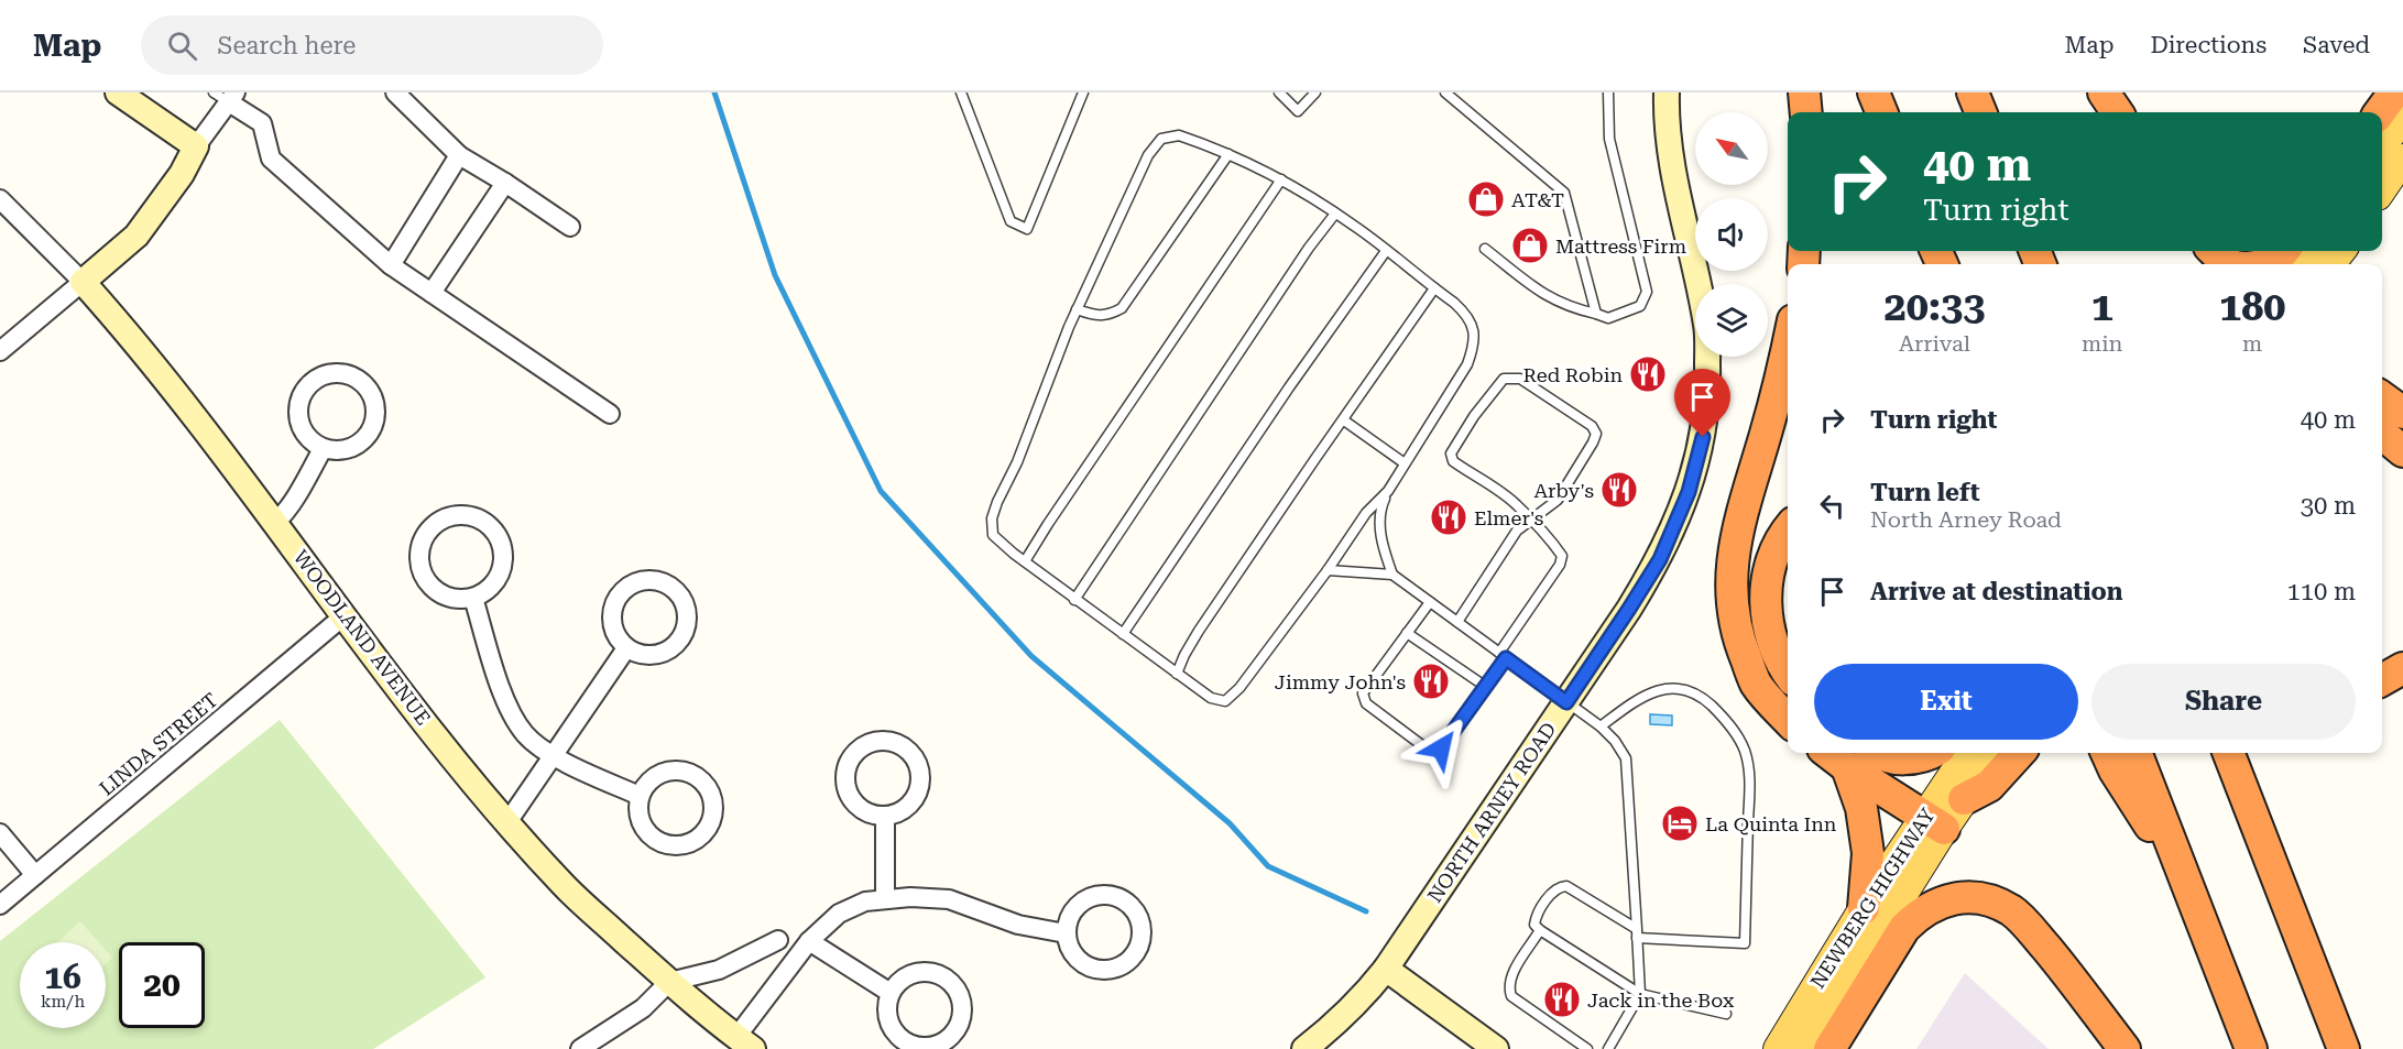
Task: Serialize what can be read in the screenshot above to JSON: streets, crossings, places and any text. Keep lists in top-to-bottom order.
{
  "streets": {
    "main road": ["NEWBERG HIGHWAY"],
    "street": ["WOODLAND AVENUE", "LINDA STREET", "NORTH ARNEY ROAD"]
  },
  "crossings": [
    ["WOODLAND AVENUE", "LINDA STREET"]
  ],
  "places": {
    "shop": ["AT&T", "Mattress Firm"],
    "restaurant": [
      "Red Robin",
      "Arby's",
      "Elmer's",
      "Jimmy John's",
      "Jack in the Box"
    ],
    "hotel": ["La Quinta Inn"]
  },
  "north": "top left",
  "page": {
    "header": "Map",
    "search": "Search here",
    "nav": ["Map", "Directions", "Saved"],
    "turn": ["40 m", "Turn right"],
    "eta": [
      "20:33",
      "Arrival",
      "1",
      "min",
      "180",
      "m"
    ],
    "list": [
      {
        "name": "Turn right",
        "value": "40 m"
      },
      {
        "name": "Turn left",
        "note": "North Arney Road",
        "value": "30 m"
      },
      {
        "name": "Arrive at destination",
        "value": "110 m"
      }
    ],
    "buttons": ["Exit", "Share"],
    "speed": "16 km/h",
    "limit": "20"
  }
}
